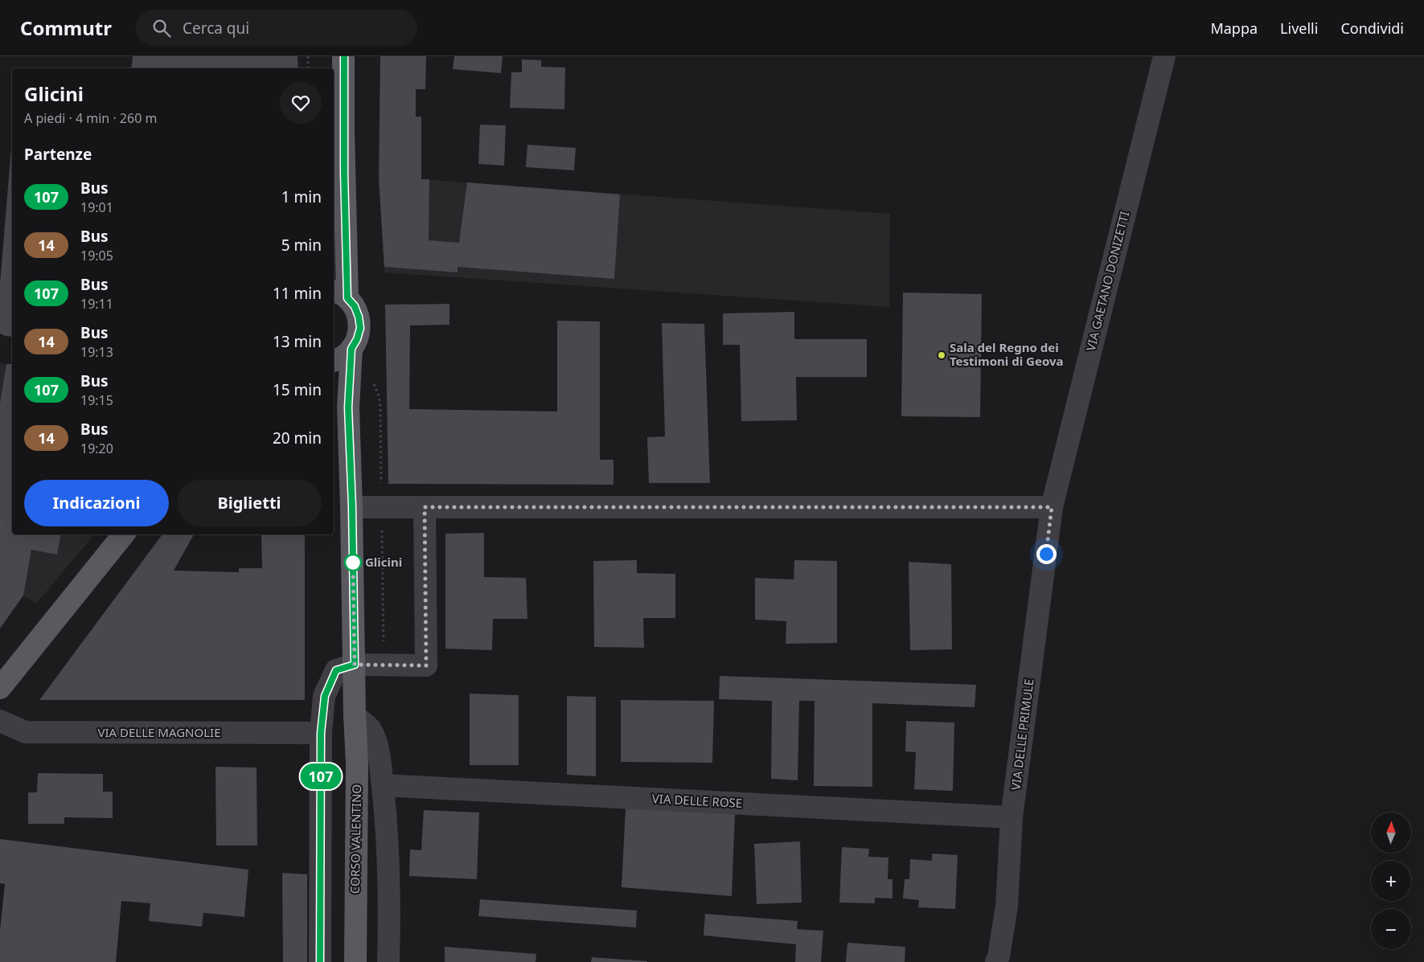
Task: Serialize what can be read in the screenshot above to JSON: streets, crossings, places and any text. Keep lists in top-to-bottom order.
{
  "streets": {
    "main road": ["CORSO VALENTINO"],
    "street": [
      "VIA GAETANO DONIZETTI",
      "VIA DELLE MAGNOLIE",
      "VIA DELLE PRIMULE",
      "VIA DELLE ROSE"
    ]
  },
  "crossings": [
    ["VIA GAETANO DONIZETTI", "VIA DELLE PRIMULE"],
    ["VIA DELLE PRIMULE", "VIA DELLE ROSE"],
    ["VIA DELLE ROSE", "CORSO VALENTINO"]
  ],
  "places": ["Sala del Regno dei Testimoni di Geova", "Glicini"],
  "lines": ["bus line 107"],
  "north": "top",
  "page": {
    "header": "Commutr",
    "search": "Cerca qui",
    "nav": ["Mappa", "Livelli", "Condividi"],
    "on_map": "107",
    "heading": [
      ["Glicini", "A piedi · 4 min · 260 m"],
      "Partenze"
    ],
    "list": [
      {
        "mark": "107",
        "name": "Bus",
        "note": "19:01",
        "value": "1 min"
      },
      {
        "mark": "14",
        "name": "Bus",
        "note": "19:05",
        "value": "5 min"
      },
      {
        "mark": "107",
        "name": "Bus",
        "note": "19:11",
        "value": "11 min"
      },
      {
        "mark": "14",
        "name": "Bus",
        "note": "19:13",
        "value": "13 min"
      },
      {
        "mark": "107",
        "name": "Bus",
        "note": "19:15",
        "value": "15 min"
      },
      {
        "mark": "14",
        "name": "Bus",
        "note": "19:20",
        "value": "20 min"
      }
    ],
    "buttons": ["Indicazioni", "Biglietti"],
    "map_buttons": ["+", "−"]
  }
}
